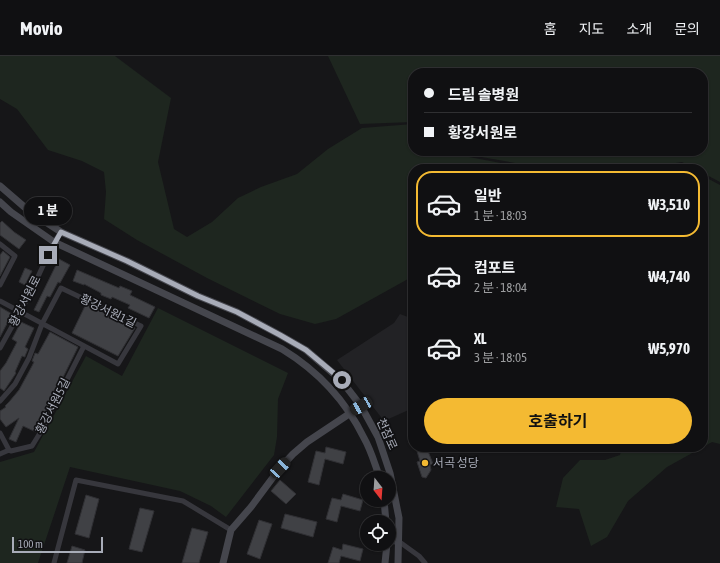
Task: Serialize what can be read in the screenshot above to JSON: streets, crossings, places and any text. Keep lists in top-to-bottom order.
{
  "streets": {
    "street": [
      "황강서원로",
      "황강서원1길",
      "황강서원5길",
      "천잠로"
    ]
  },
  "crossings": [
    ["황강서원로", "황강서원1길"],
    ["황강서원로", "천잠로"],
    ["황강서원1길", "황강서원5길"]
  ],
  "places": ["서곡 성당"],
  "scale_bar": "100 m",
  "north": "bottom",
  "page": {
    "header": "Movio",
    "nav": [
      "홈",
      "지도",
      "소개",
      "문의"
    ],
    "banner": ["드림 솔병원", "황강서원로"],
    "list": [
      {
        "name": "일반",
        "note": "1 분 · 18:03",
        "value": "₩3,510"
      },
      {
        "name": "컴포트",
        "note": "2 분 · 18:04",
        "value": "₩4,740"
      },
      {
        "name": "XL",
        "note": "3 분 · 18:05",
        "value": "₩5,970"
      }
    ],
    "bubble": "1 분",
    "buttons": "호출하기",
    "scale": "100 m"
  }
}
